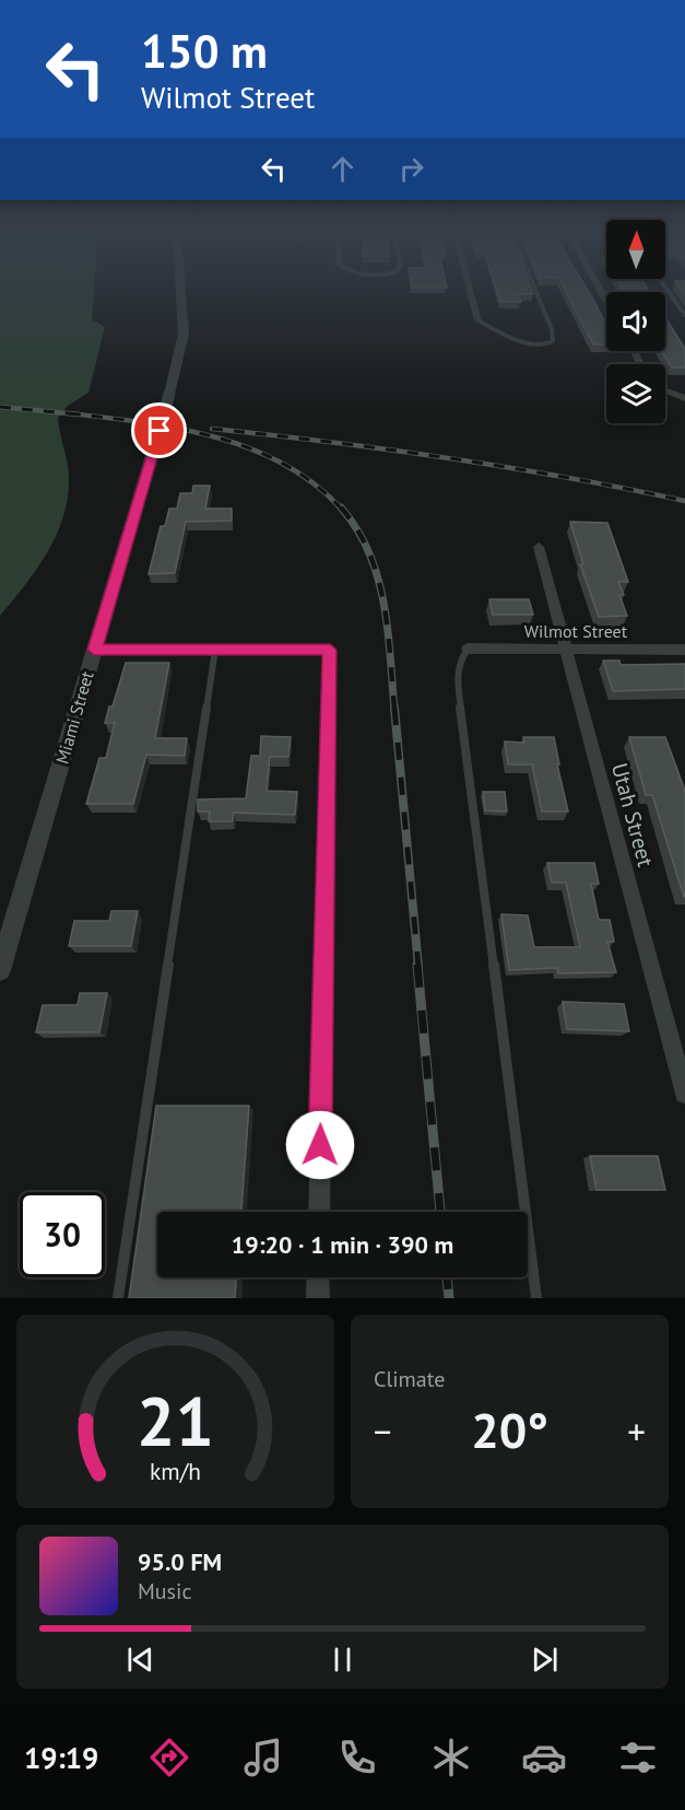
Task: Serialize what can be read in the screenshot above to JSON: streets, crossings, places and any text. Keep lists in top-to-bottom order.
{
  "streets": {
    "street": ["Wilmot Street", "Miami Street", "Utah Street"]
  },
  "crossings": [
    ["Wilmot Street", "Utah Street"]
  ],
  "north": "top",
  "page": {
    "turn": ["150 m", "Wilmot Street"],
    "limit": "30",
    "trip": "19:20 · 1 min · 390 m",
    "tile": "Climate",
    "heat": ["−", "20°", "+"],
    "song": ["95.0 FM", "Music"],
    "tabs": "19:19",
    "gauge": ["21", "km/h"]
  }
}
